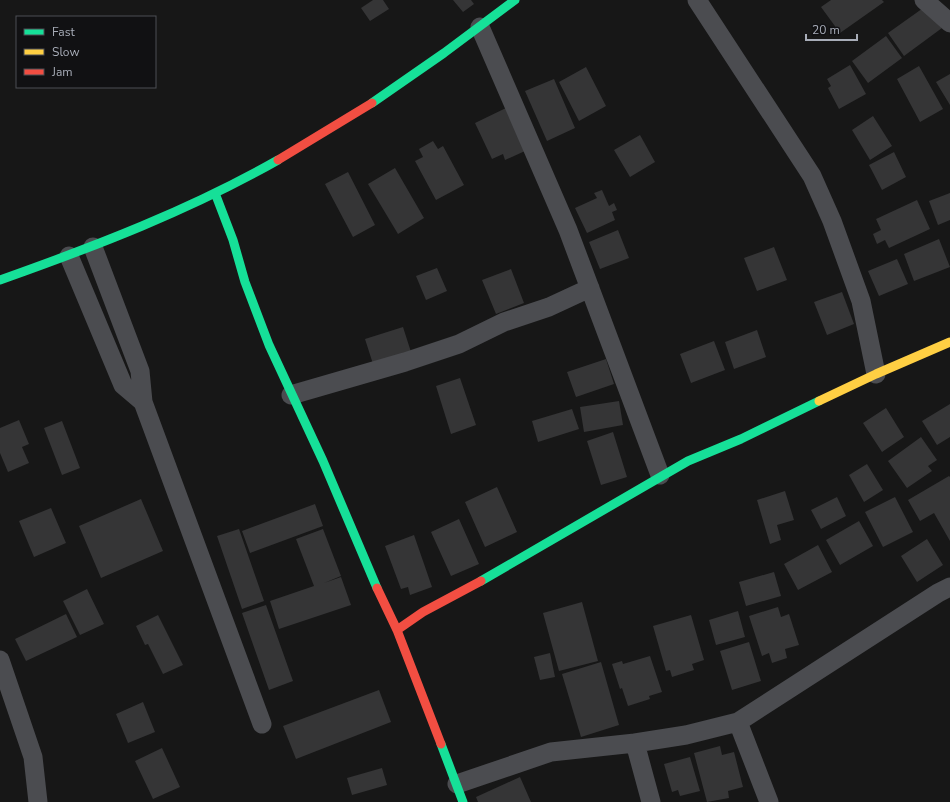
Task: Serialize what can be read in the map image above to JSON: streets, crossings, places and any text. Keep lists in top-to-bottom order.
{
  "legend": ["Fast", "Slow", "Jam"],
  "scale_bar": "20 m"
}
